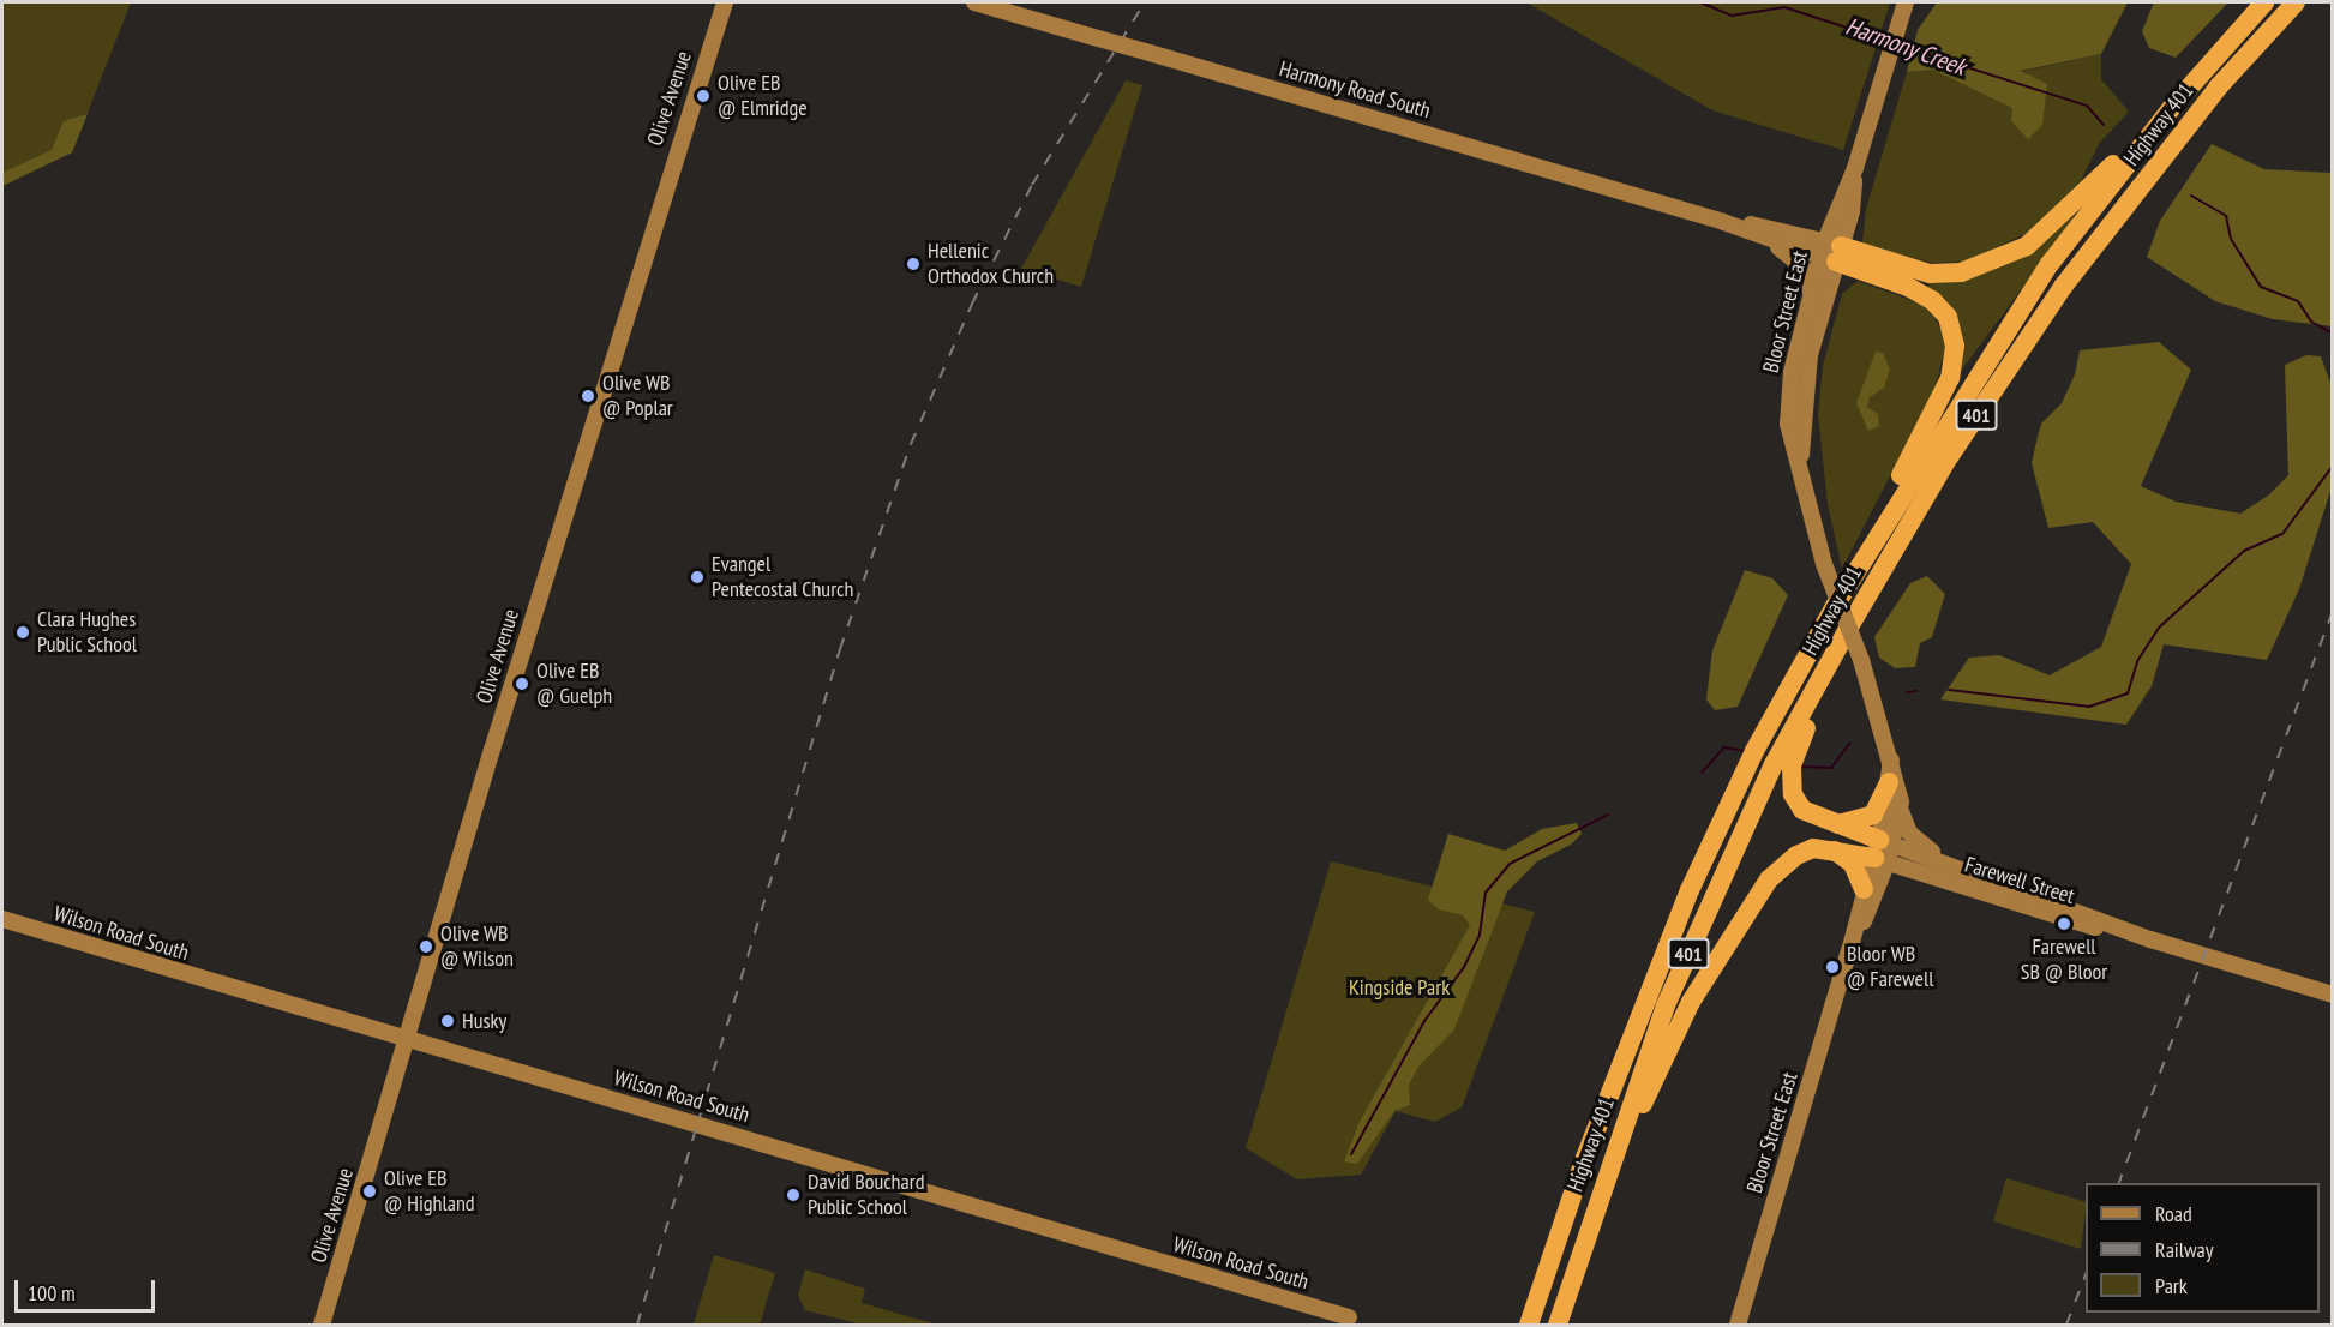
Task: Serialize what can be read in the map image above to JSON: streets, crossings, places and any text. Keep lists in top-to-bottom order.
{
  "streets": {
    "highway": ["Highway 401", "401"],
    "main road": [
      "Harmony Road South",
      "Olive Avenue",
      "Bloor Street East",
      "Farewell Street",
      "Wilson Road South"
    ]
  },
  "crossings": [
    ["Harmony Road South", "Bloor Street East"],
    ["Olive Avenue", "Wilson Road South"],
    ["Bloor Street East", "Farewell Street"]
  ],
  "water": ["Harmony Creek"],
  "parks": ["Kingside Park"],
  "places": [
    "Olive EB @ Elmridge",
    "Hellenic Orthodox Church",
    "Olive WB @ Poplar",
    "Evangel Pentecostal Church",
    "Clara Hughes Public School",
    "Olive EB @ Guelph",
    "Farewell SB @ Bloor",
    "Olive WB @ Wilson",
    "Bloor WB @ Farewell",
    "Husky",
    "Olive EB @ Highland",
    "David Bouchard Public School"
  ],
  "legend": ["Road", "Railway", "Park"],
  "scale_bar": "100 m"
}
